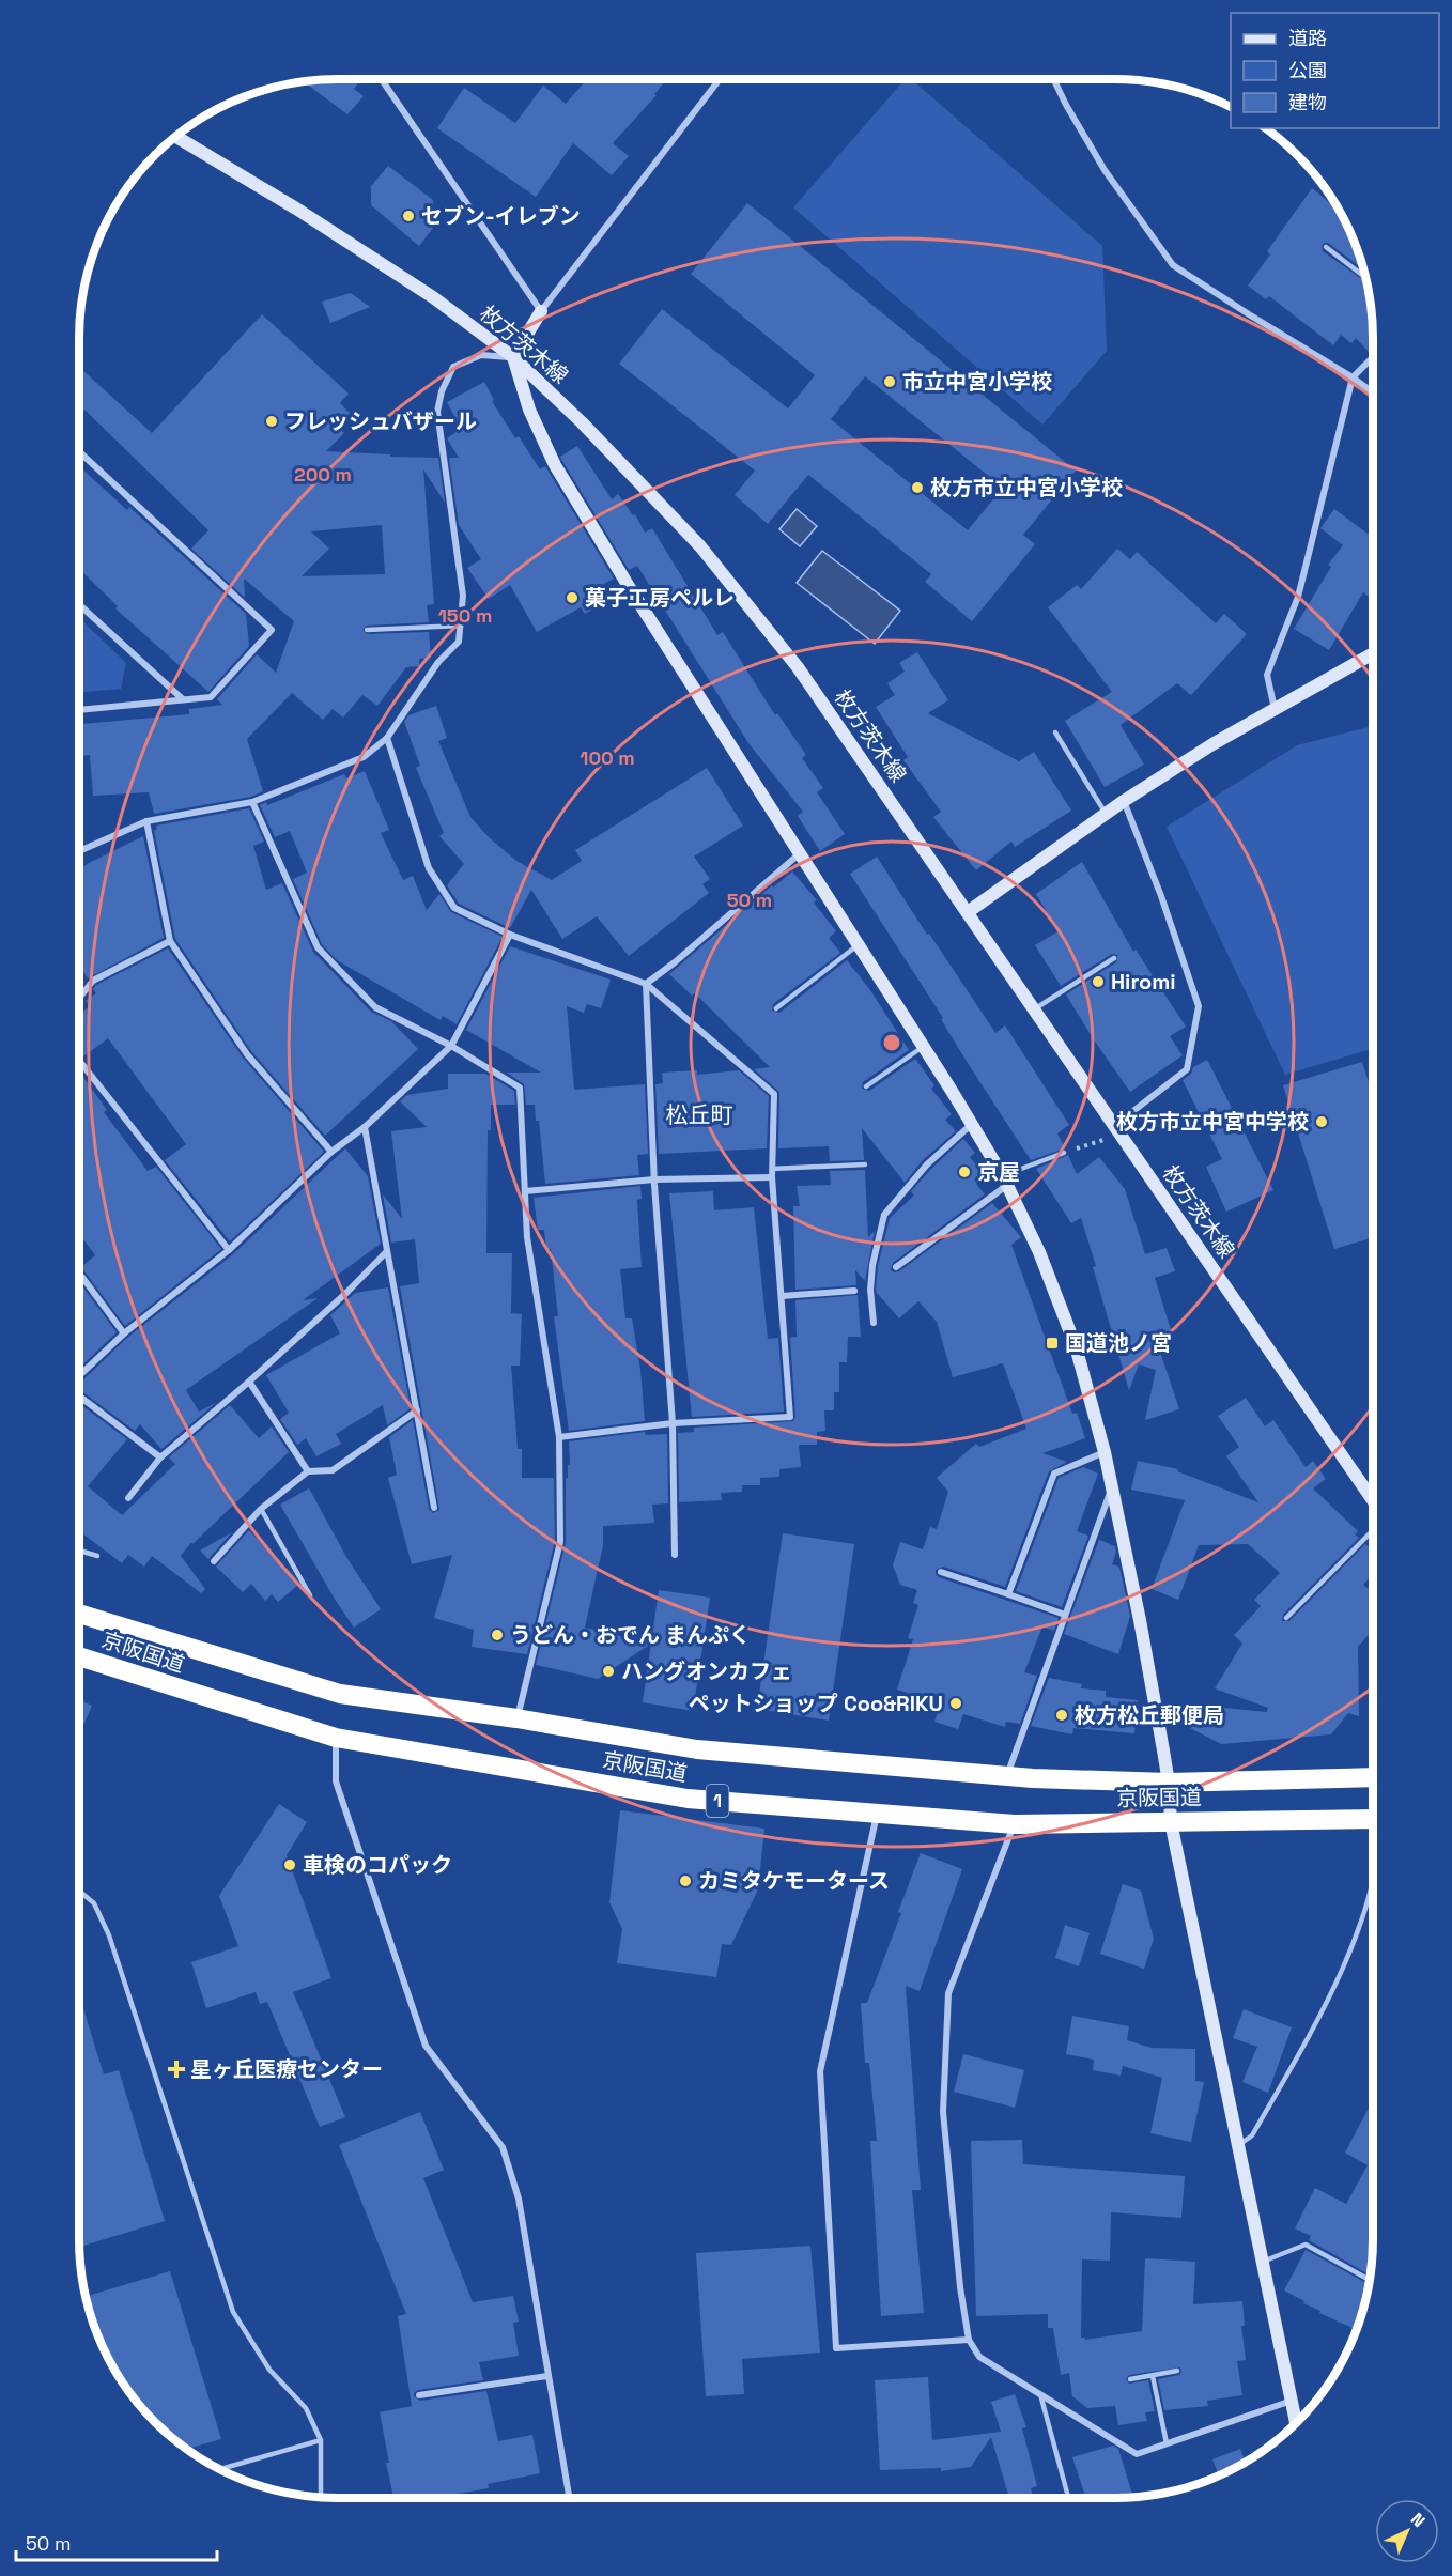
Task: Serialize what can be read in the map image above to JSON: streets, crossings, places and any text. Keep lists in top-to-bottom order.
{
  "streets": {
    "highway": ["京阪国道", "1"],
    "street": ["枚方茨木線"]
  },
  "districts": ["松丘町"],
  "places": {
    "other": [
      "セブン-イレブン",
      "市立中宮小学校",
      "フレッシュバザール",
      "枚方市立中宮小学校",
      "菓子工房ペルレ",
      "Hiromi",
      "枚方市立中宮中学校",
      "京屋",
      "うどん・おでん まんぷく",
      "ハングオンカフェ",
      "ペットショップ Coo&RIKU",
      "枚方松丘郵便局",
      "車検のコパック",
      "カミタケモータース"
    ],
    "transit": ["国道池ノ宮"],
    "health": ["星ヶ丘医療センター"]
  },
  "legend": ["道路", "公園", "建物"],
  "scale_bar": "50 m",
  "north": "top right",
  "rings": [
    "200 m",
    "150 m",
    "100 m",
    "50 m"
  ]
}
